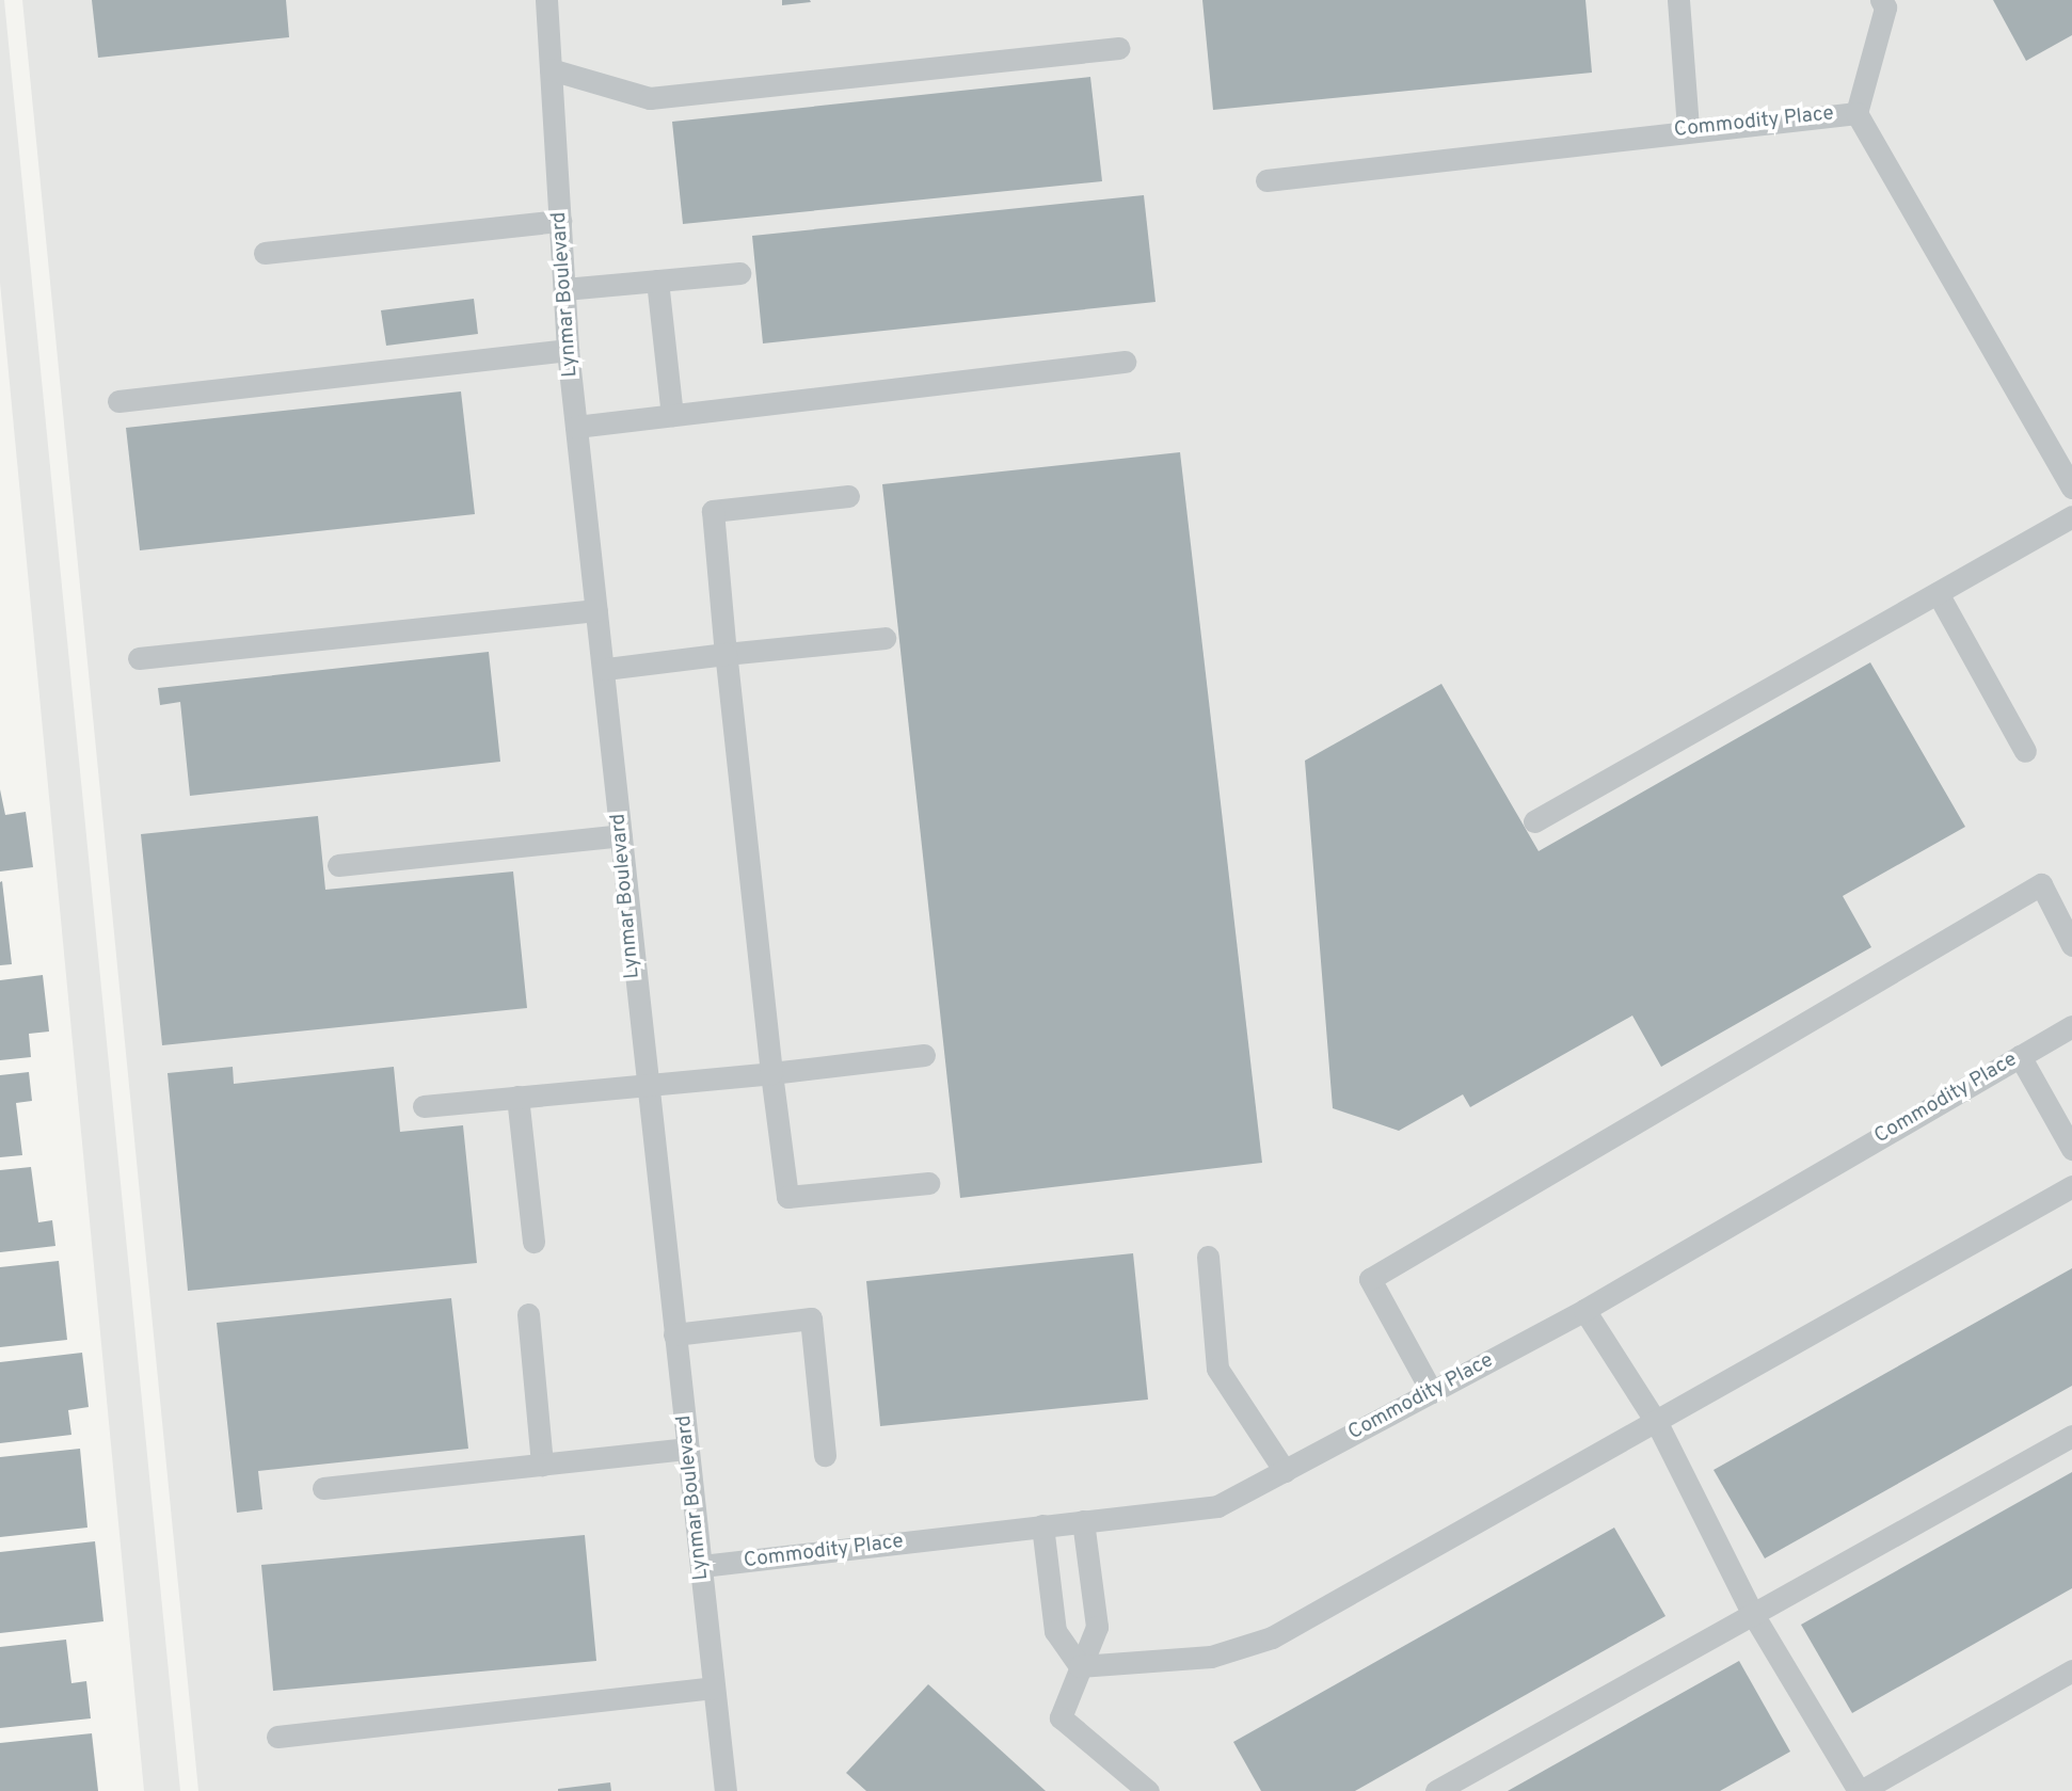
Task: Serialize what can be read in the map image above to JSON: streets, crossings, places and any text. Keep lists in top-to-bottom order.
{
  "streets": {
    "lane": ["Commodity Place", "Lynmar Boulevard"]
  },
  "crossings": [
    ["Commodity Place", "Lynmar Boulevard"]
  ]
}
